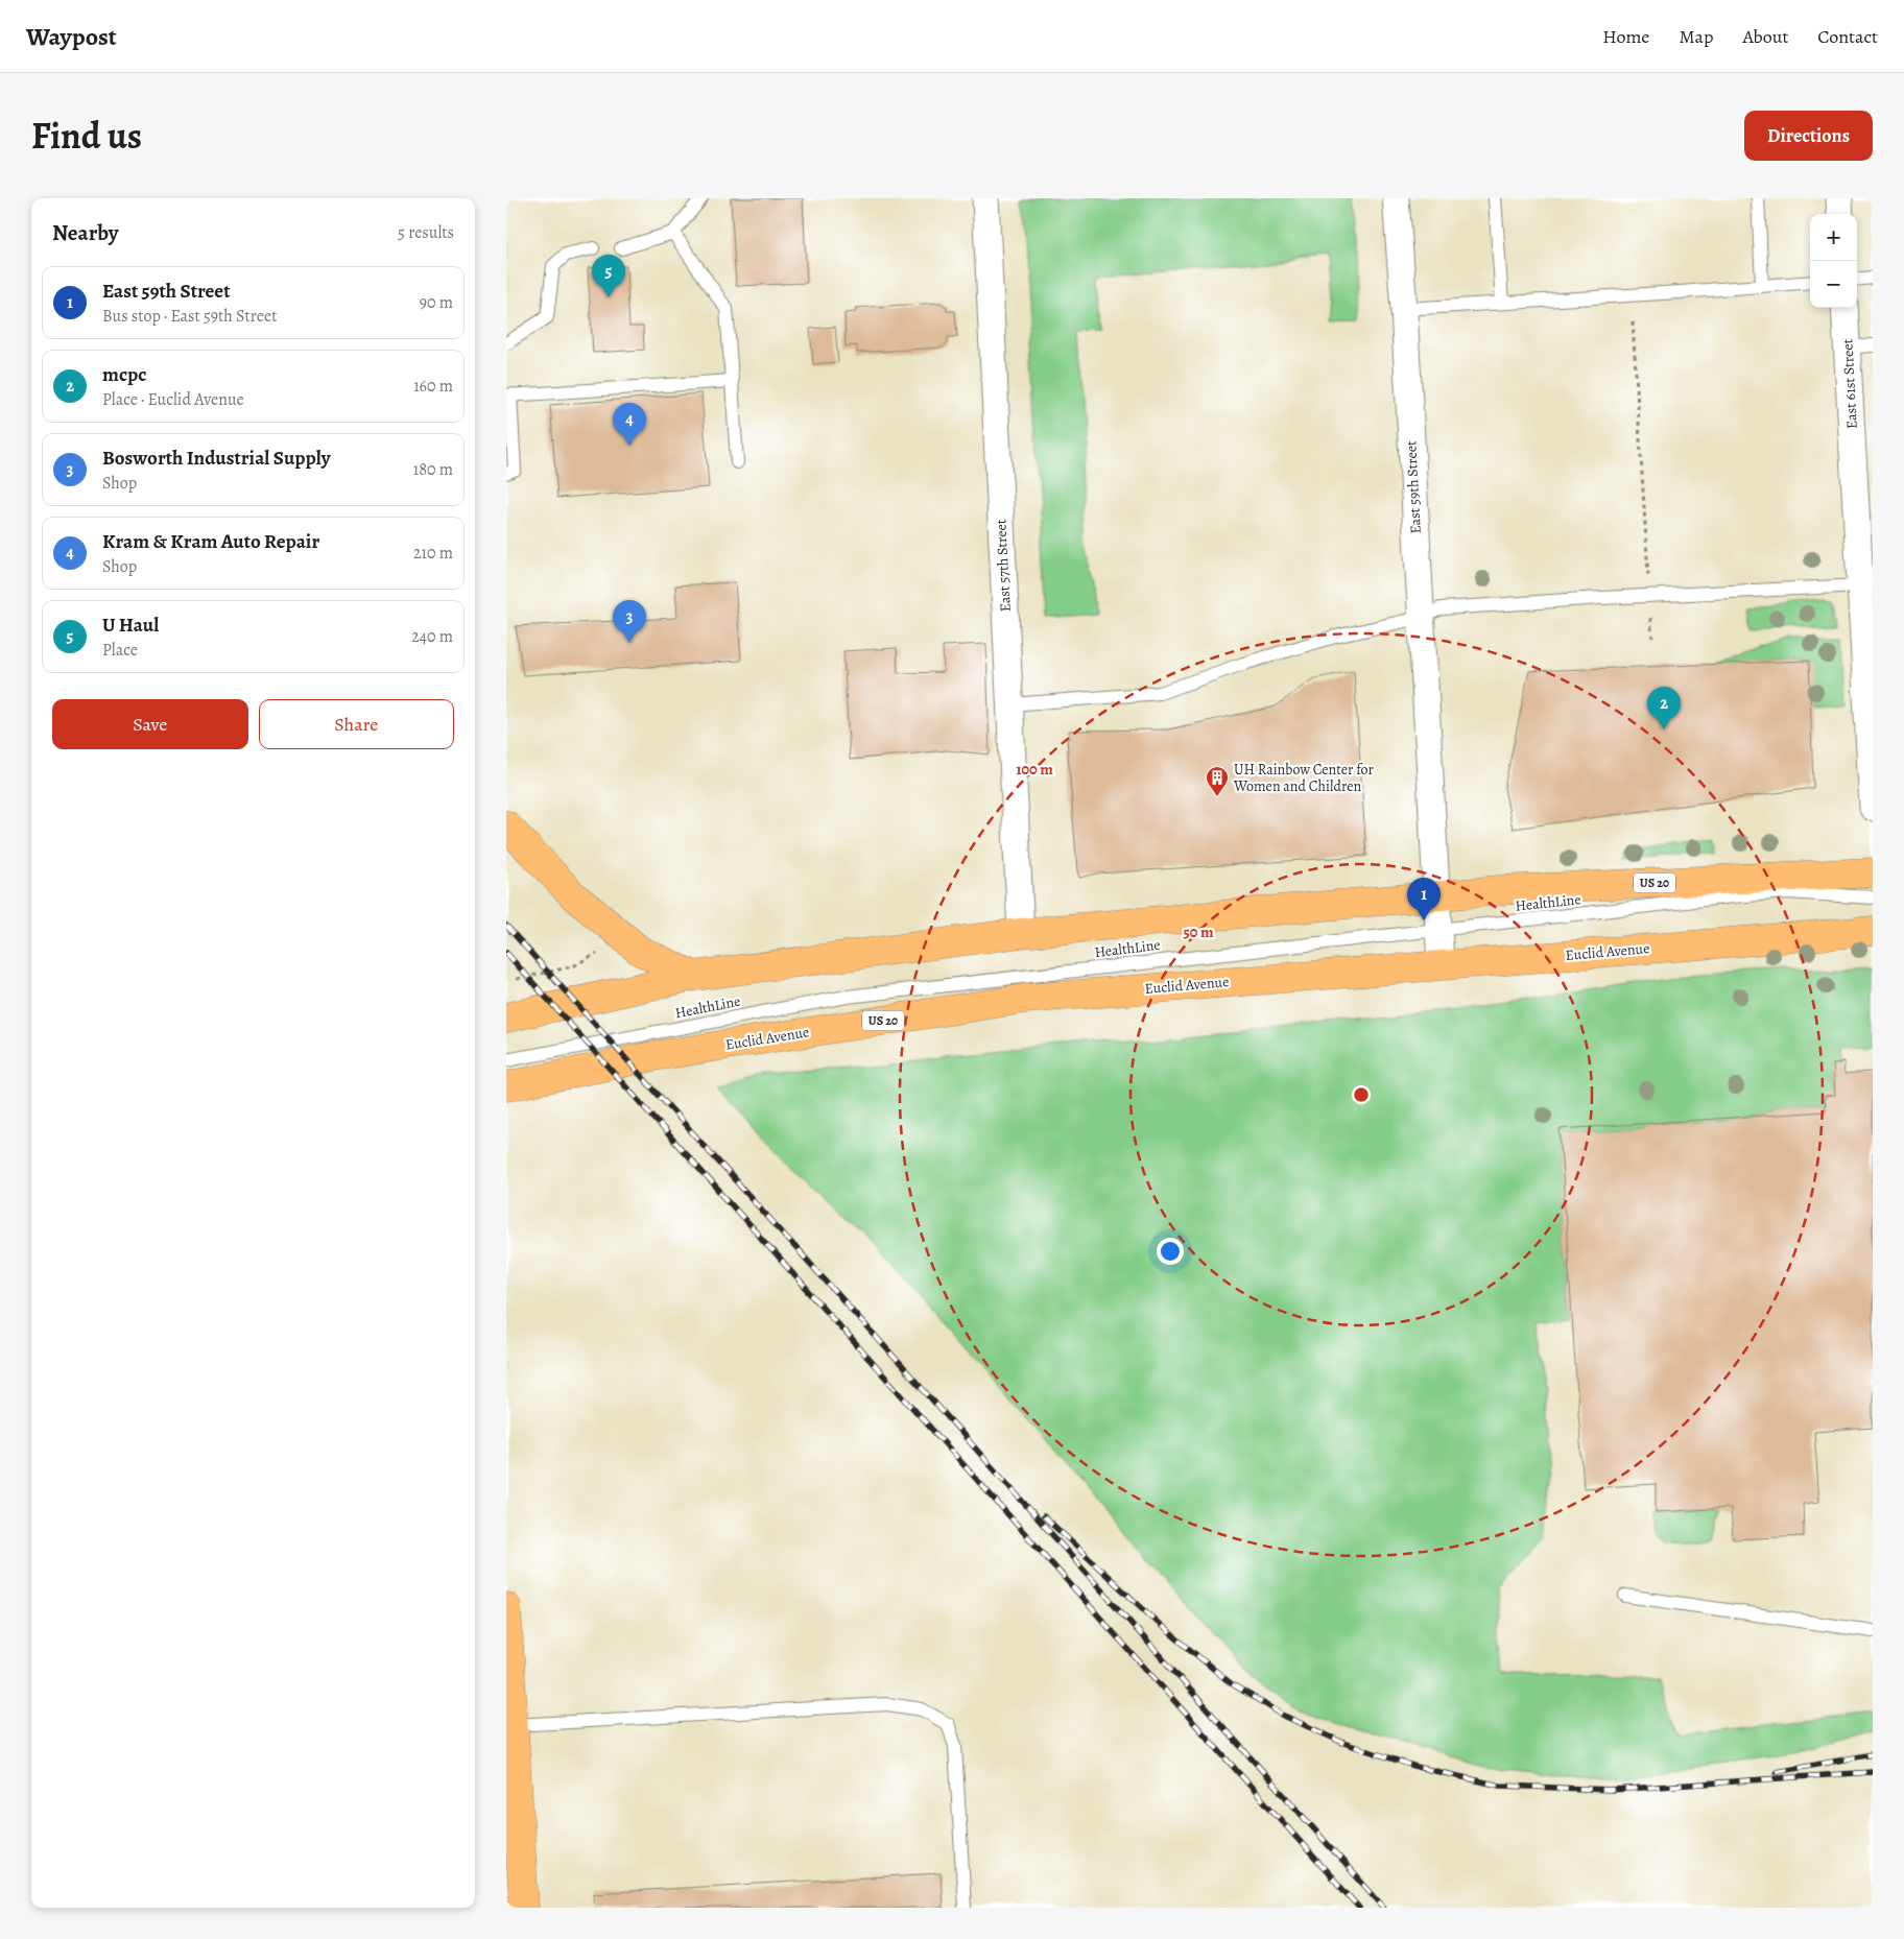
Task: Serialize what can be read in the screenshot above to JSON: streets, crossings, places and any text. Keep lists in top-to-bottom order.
{
  "streets": {
    "main road": ["US 20", "Euclid Avenue"],
    "street": ["East 61st Street", "East 59th Street", "East 57th Street"],
    "lane": ["HealthLine"]
  },
  "crossings": [
    ["East 59th Street", "US 20"],
    ["East 59th Street", "HealthLine"],
    ["East 59th Street", "Euclid Avenue"],
    ["East 57th Street", "US 20"],
    ["US 20", "HealthLine"]
  ],
  "places": {
    "building": ["UH Rainbow Center for Women and Children"]
  },
  "page": {
    "header": "Waypost",
    "nav": [
      "Home",
      "Map",
      "About",
      "Contact"
    ],
    "title": "Find us",
    "buttons": [
      "Directions",
      ["Save", "Share"]
    ],
    "heading": ["Nearby", "5 results"],
    "map_buttons": ["+", "−"],
    "pins": [
      "5",
      "4",
      "3",
      "2",
      "1"
    ],
    "list": [
      {
        "mark": "1",
        "name": "East 59th Street",
        "note": "Bus stop · East 59th Street",
        "value": "90 m"
      },
      {
        "mark": "2",
        "name": "mcpc",
        "note": "Place · Euclid Avenue",
        "value": "160 m"
      },
      {
        "mark": "3",
        "name": "Bosworth Industrial Supply",
        "note": "Shop",
        "value": "180 m"
      },
      {
        "mark": "4",
        "name": "Kram & Kram Auto Repair",
        "note": "Shop",
        "value": "210 m"
      },
      {
        "mark": "5",
        "name": "U Haul",
        "note": "Place",
        "value": "240 m"
      }
    ]
  },
  "rings": ["100 m", "50 m"]
}
